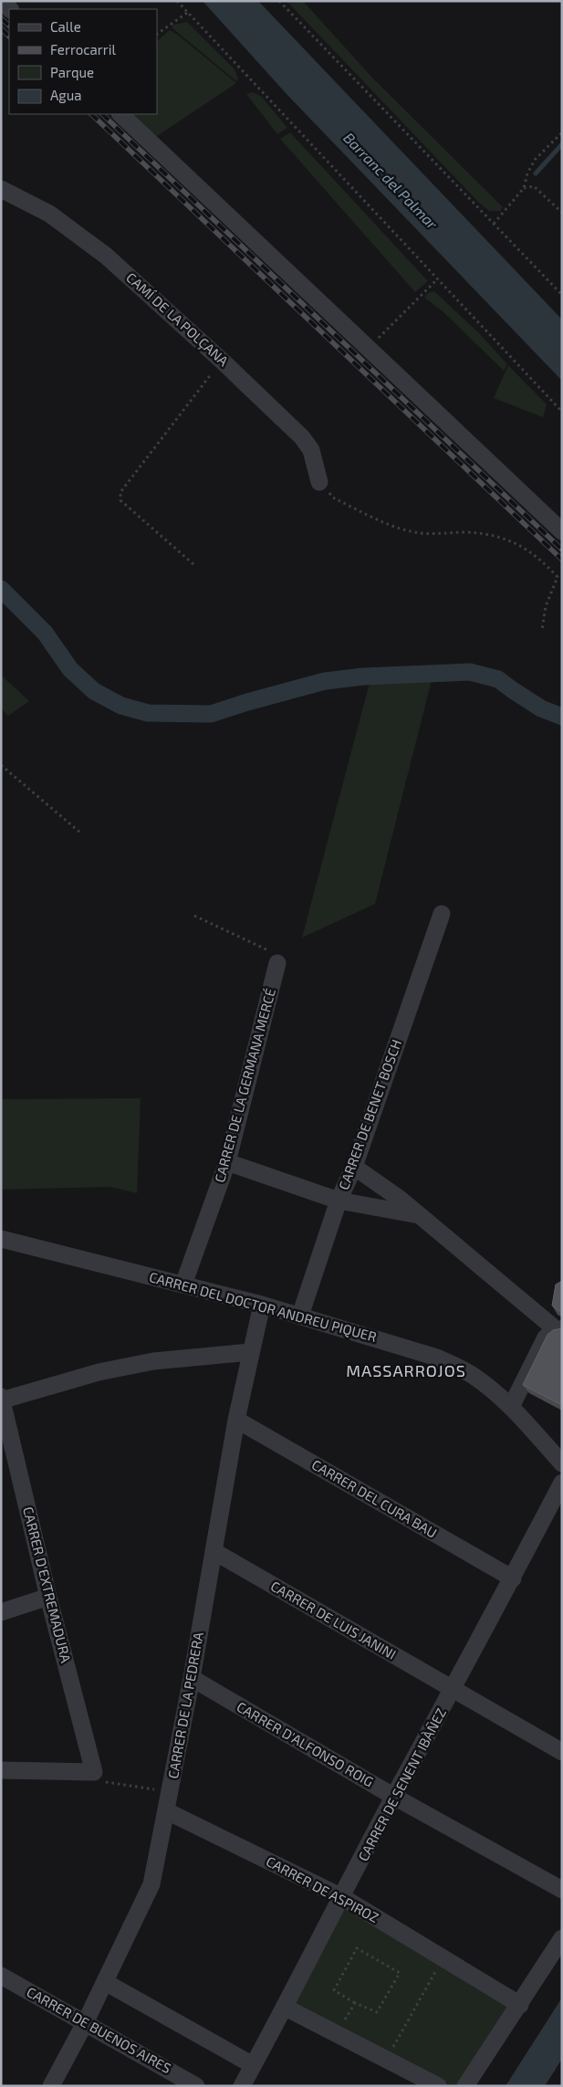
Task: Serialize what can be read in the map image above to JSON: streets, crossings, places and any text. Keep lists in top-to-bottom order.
{
  "streets": {
    "street": [
      "CAMÍ DE LA POLÇANA",
      "CARRER DE LA GERMANA MERCÉ",
      "CARRER DE BENET BOSCH",
      "CARRER DEL DOCTOR ANDREU PIQUER",
      "CARRER DEL CURA BAU",
      "CARRER D'EXTREMADURA",
      "CARRER DE LUIS JANINI",
      "CARRER DE LA PEDRERA",
      "CARRER D'ALFONSO ROIG",
      "CARRER DE SENENT IBÀÑEZ",
      "CARRER DE ASPIROZ",
      "CARRER DE BUENOS AIRES"
    ]
  },
  "crossings": [
    ["CARRER DE LA GERMANA MERCÉ", "CARRER DEL DOCTOR ANDREU PIQUER"],
    ["CARRER DE BENET BOSCH", "CARRER DEL DOCTOR ANDREU PIQUER"],
    ["CARRER DEL DOCTOR ANDREU PIQUER", "CARRER DE LA PEDRERA"],
    ["CARRER DEL CURA BAU", "CARRER DE LA PEDRERA"],
    ["CARRER DEL CURA BAU", "CARRER DE SENENT IBÀÑEZ"],
    ["CARRER DE LUIS JANINI", "CARRER DE LA PEDRERA"],
    ["CARRER DE LUIS JANINI", "CARRER DE SENENT IBÀÑEZ"],
    ["CARRER DE LA PEDRERA", "CARRER D'ALFONSO ROIG"],
    ["CARRER DE LA PEDRERA", "CARRER DE ASPIROZ"],
    ["CARRER DE LA PEDRERA", "CARRER DE BUENOS AIRES"],
    ["CARRER D'ALFONSO ROIG", "CARRER DE SENENT IBÀÑEZ"],
    ["CARRER DE SENENT IBÀÑEZ", "CARRER DE ASPIROZ"]
  ],
  "districts": ["MASSARROJOS"],
  "water": ["Barranc del Palmar"],
  "legend": [
    "Calle",
    "Ferrocarril",
    "Parque",
    "Agua"
  ]
}
